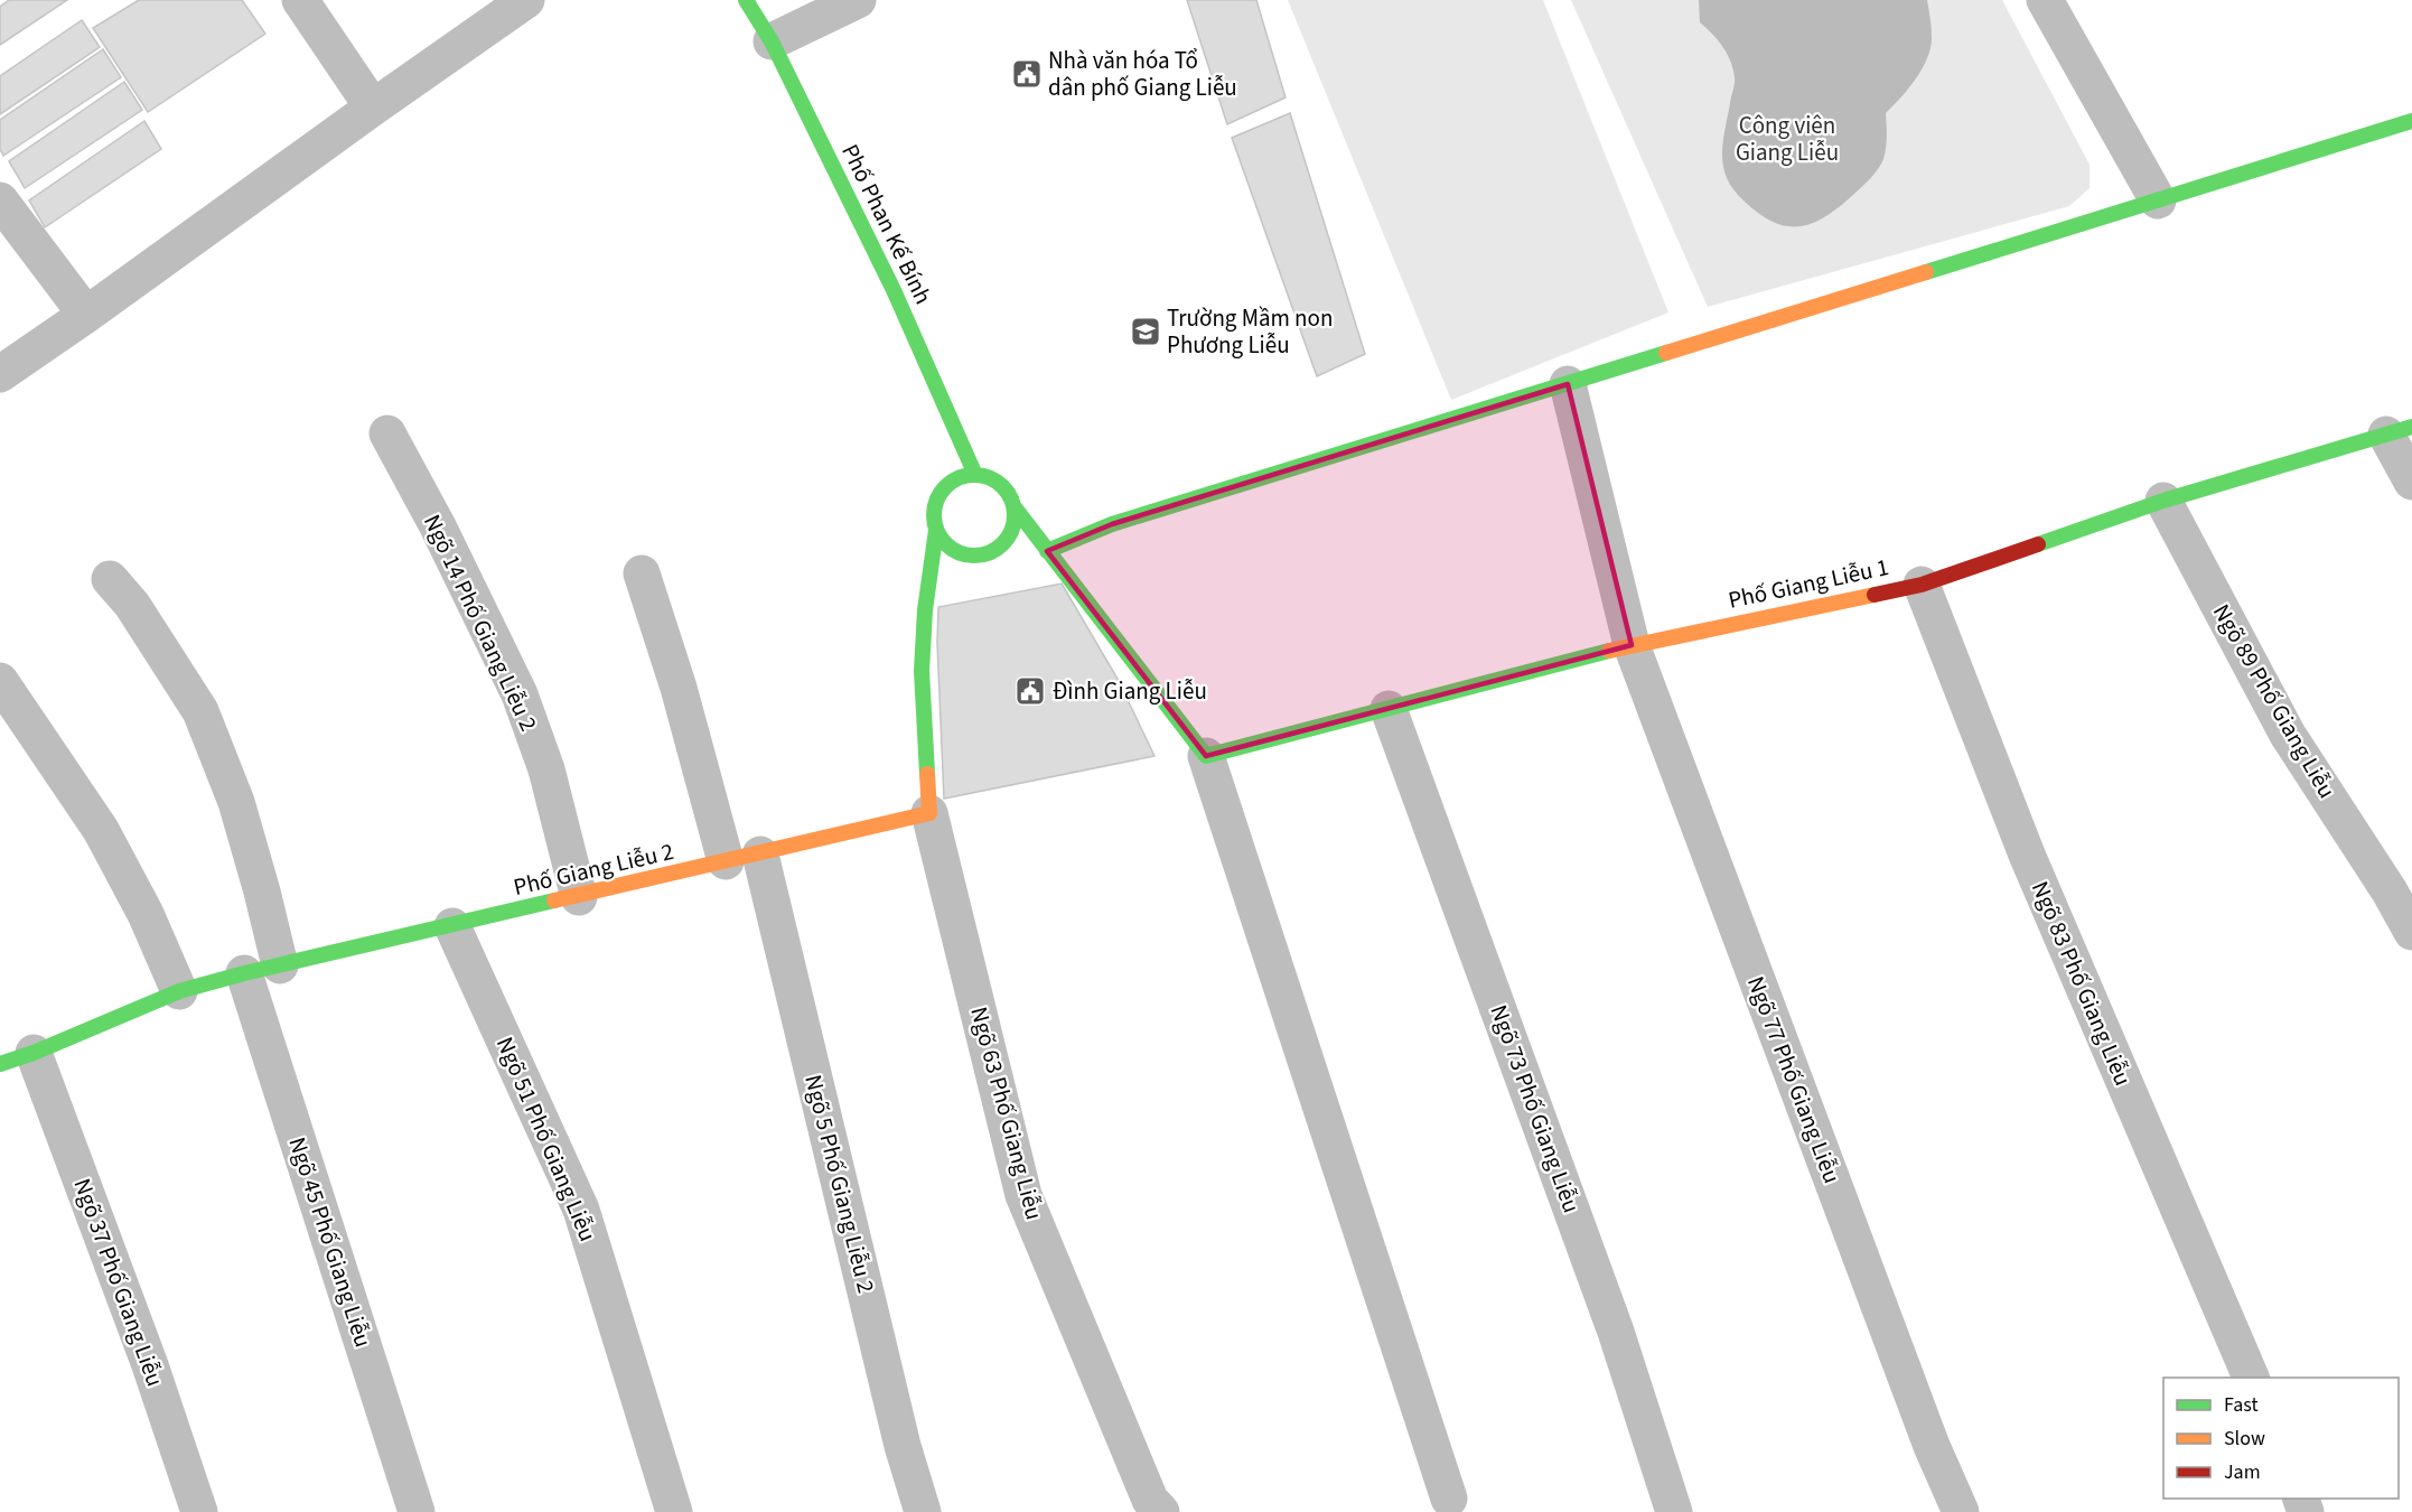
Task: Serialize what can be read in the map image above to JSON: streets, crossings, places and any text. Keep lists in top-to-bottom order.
{
  "streets": {
    "main road": ["Phố Phan Kế Bính", "Phố Giang Liễu 1", "Phố Giang Liễu 2"],
    "street": [
      "Ngõ 14 Phố Giang Liễu 2",
      "Ngõ 89 Phố Giang Liễu",
      "Ngõ 83 Phố Giang Liễu",
      "Ngõ 77 Phố Giang Liễu",
      "Ngõ 73 Phố Giang Liễu",
      "Ngõ 63 Phố Giang Liễu",
      "Ngõ 51 Phố Giang Liễu",
      "Ngõ 5 Phố Giang Liễu 2",
      "Ngõ 45 Phố Giang Liễu",
      "Ngõ 37 Phố Giang Liễu"
    ]
  },
  "crossings": [
    ["Phố Giang Liễu 1", "Ngõ 89 Phố Giang Liễu"],
    ["Phố Giang Liễu 1", "Ngõ 83 Phố Giang Liễu"],
    ["Phố Giang Liễu 1", "Ngõ 77 Phố Giang Liễu"],
    ["Phố Giang Liễu 1", "Ngõ 73 Phố Giang Liễu"],
    ["Ngõ 14 Phố Giang Liễu 2", "Phố Giang Liễu 2"],
    ["Phố Giang Liễu 2", "Ngõ 63 Phố Giang Liễu"],
    ["Phố Giang Liễu 2", "Ngõ 51 Phố Giang Liễu"],
    ["Phố Giang Liễu 2", "Ngõ 5 Phố Giang Liễu 2"],
    ["Phố Giang Liễu 2", "Ngõ 45 Phố Giang Liễu"],
    ["Phố Giang Liễu 2", "Ngõ 37 Phố Giang Liễu"]
  ],
  "parks": ["Công viên Giang Liễu"],
  "places": {
    "public building": ["Nhà văn hóa Tổ dân phố Giang Liễu", "Đình Giang Liễu"],
    "school or university": ["Trường Mầm non Phương Liễu"]
  },
  "legend": ["Fast", "Slow", "Jam"]
}
